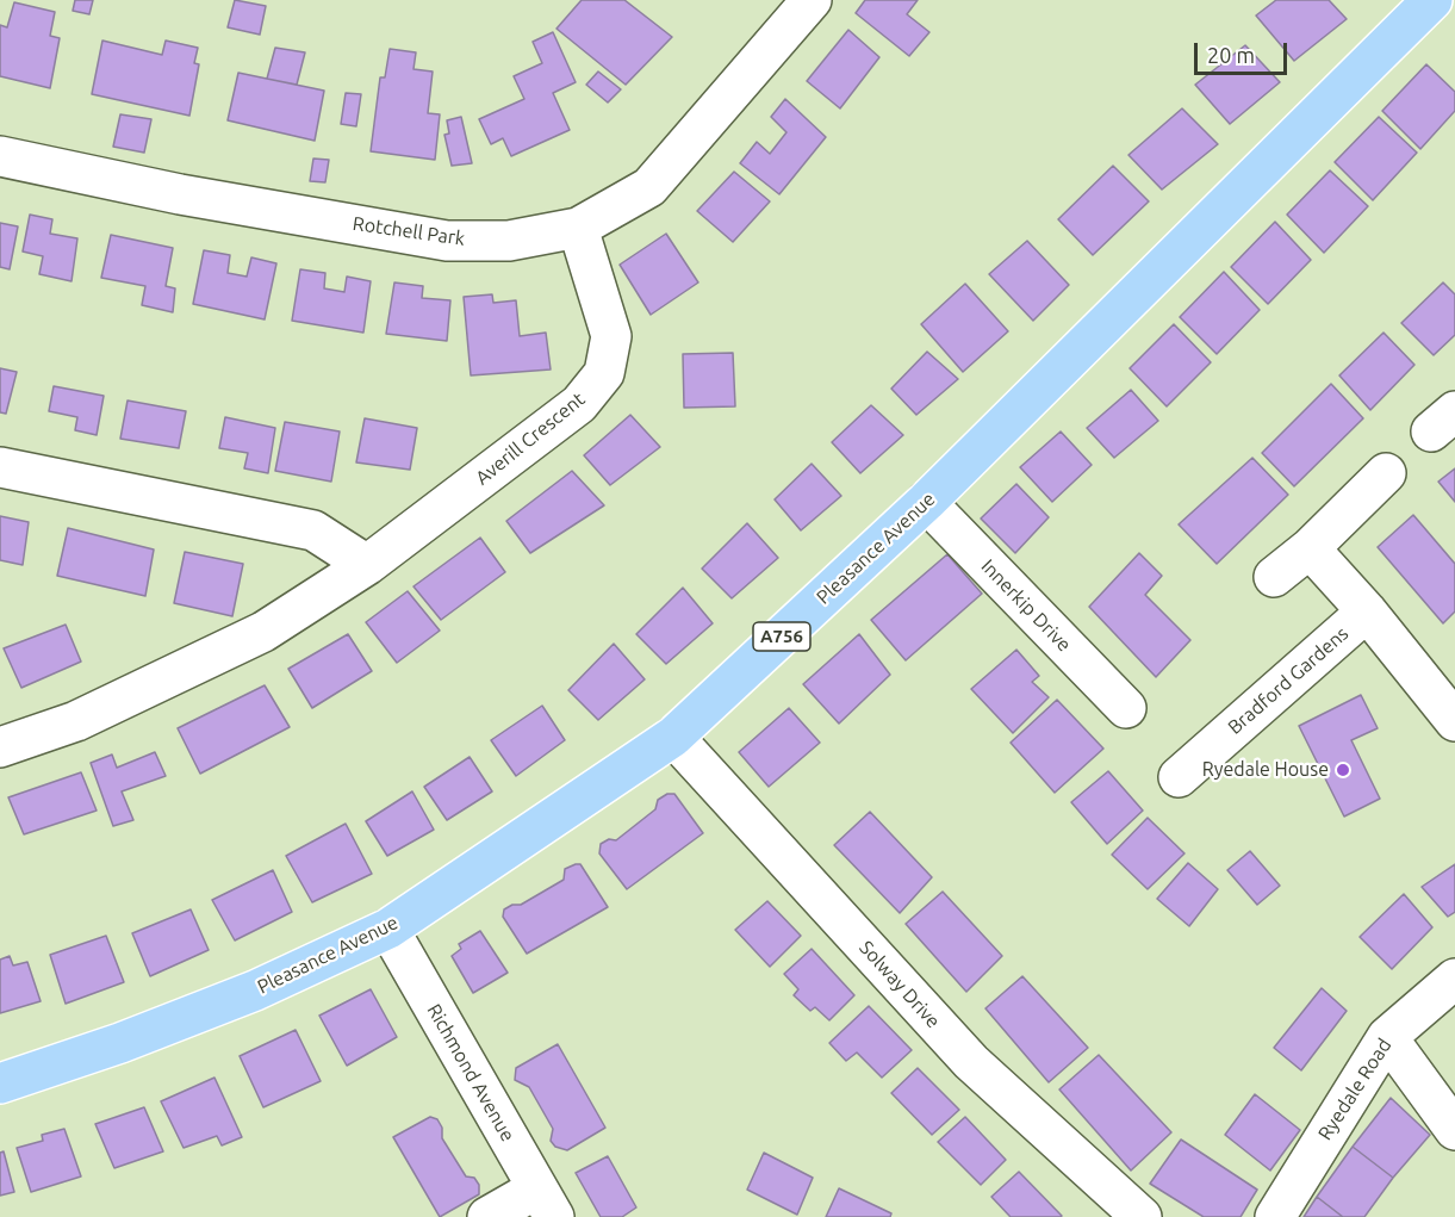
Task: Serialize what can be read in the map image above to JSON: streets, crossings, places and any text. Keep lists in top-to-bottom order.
{
  "streets": {
    "main road": ["Pleasance Avenue", "A756"],
    "street": [
      "Rotchell Park",
      "Averill Crescent",
      "Innerkip Drive",
      "Bradford Gardens",
      "Solway Drive",
      "Richmond Avenue",
      "Ryedale Road"
    ]
  },
  "crossings": [
    ["Rotchell Park", "Averill Crescent"],
    ["Pleasance Avenue", "Innerkip Drive"],
    ["Pleasance Avenue", "Solway Drive"],
    ["Pleasance Avenue", "Richmond Avenue"]
  ],
  "places": ["Ryedale House"],
  "scale_bar": "20 m"
}
